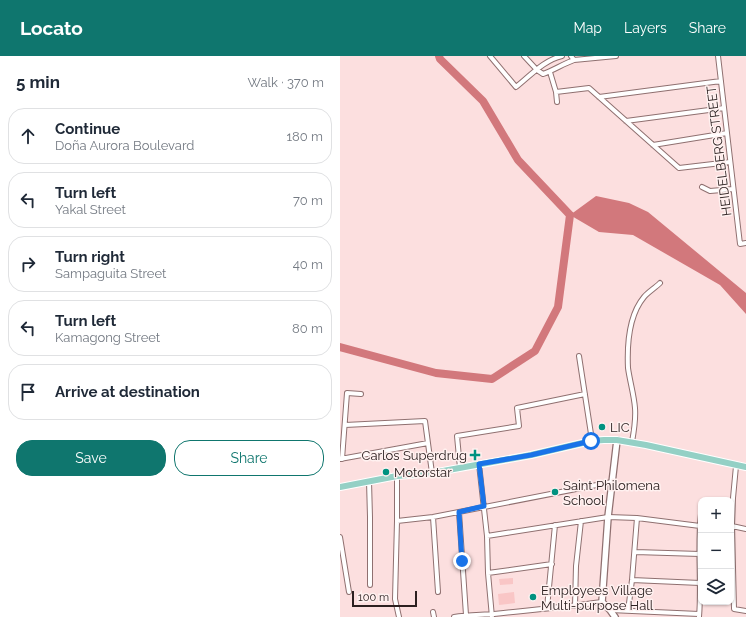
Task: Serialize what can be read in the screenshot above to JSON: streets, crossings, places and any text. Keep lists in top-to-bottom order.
{
  "streets": {
    "street": ["HEIDELBERG STREET"]
  },
  "places": {
    "other": [
      "LIC",
      "Motorstar",
      "Saint Philomena School",
      "Employees Village Multi-purpose Hall"
    ],
    "health": ["Carlos Superdrug"]
  },
  "scale_bar": "100 m",
  "page": {
    "header": "Locato",
    "nav": ["Map", "Layers", "Share"],
    "heading": ["5 min", "Walk · 370 m"],
    "list": [
      ["Continue", "Doña Aurora Boulevard", "180 m"],
      ["Turn left", "Yakal Street", "70 m"],
      ["Turn right", "Sampaguita Street", "40 m"],
      ["Turn left", "Kamagong Street", "80 m"],
      "Arrive at destination"
    ],
    "buttons": ["Save", "Share"],
    "map_buttons": ["+", "−"],
    "scale": "100 m"
  }
}
